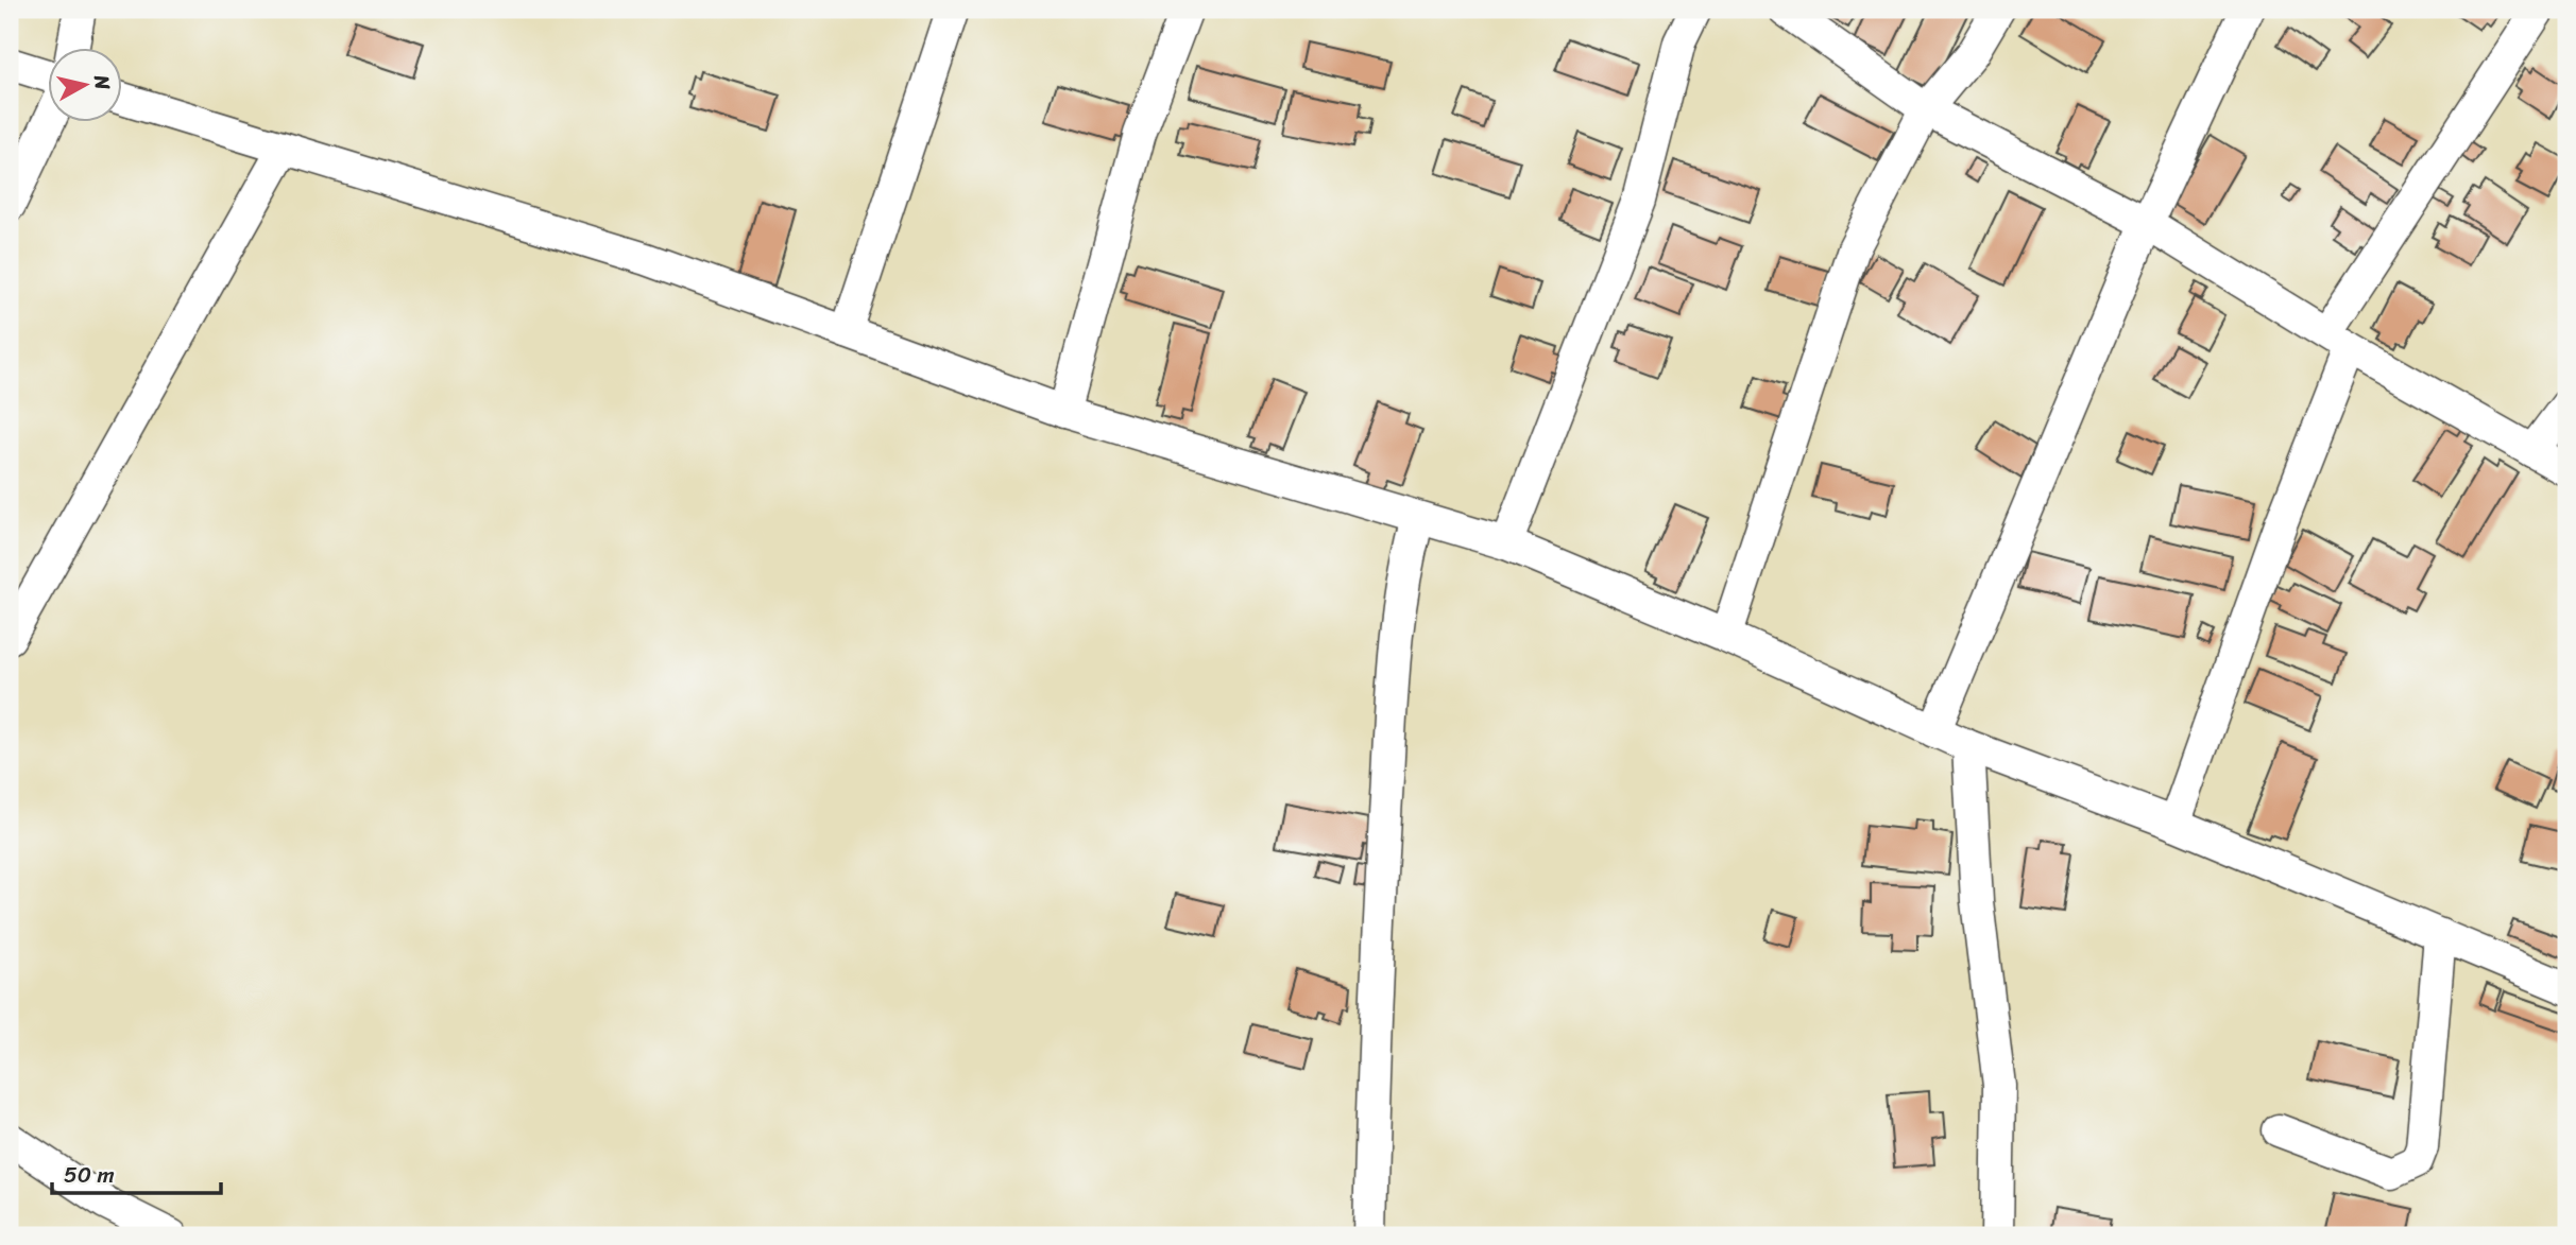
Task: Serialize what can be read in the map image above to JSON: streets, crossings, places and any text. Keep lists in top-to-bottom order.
{
  "scale_bar": "50 m",
  "north": "right"
}
